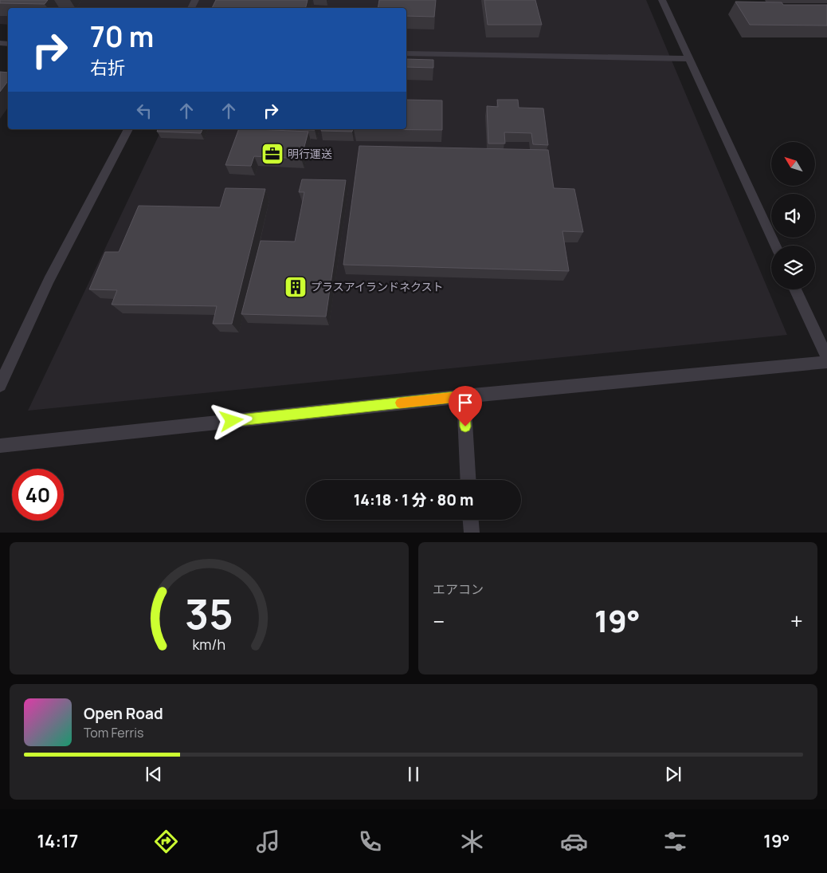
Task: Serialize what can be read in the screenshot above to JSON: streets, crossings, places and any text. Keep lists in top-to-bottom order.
{
  "places": {
    "office": ["明行運送"],
    "building": ["プラスアイランドネクスト"]
  },
  "north": "top left",
  "page": {
    "turn": ["70 m", "右折"],
    "limit": "40",
    "trip": "14:18 · 1 分 · 80 m",
    "tile": "エアコン",
    "heat": ["−", "19°", "+"],
    "song": ["Open Road", "Tom Ferris"],
    "tabs": ["14:17", "19°"],
    "gauge": ["35", "km/h"]
  }
}
